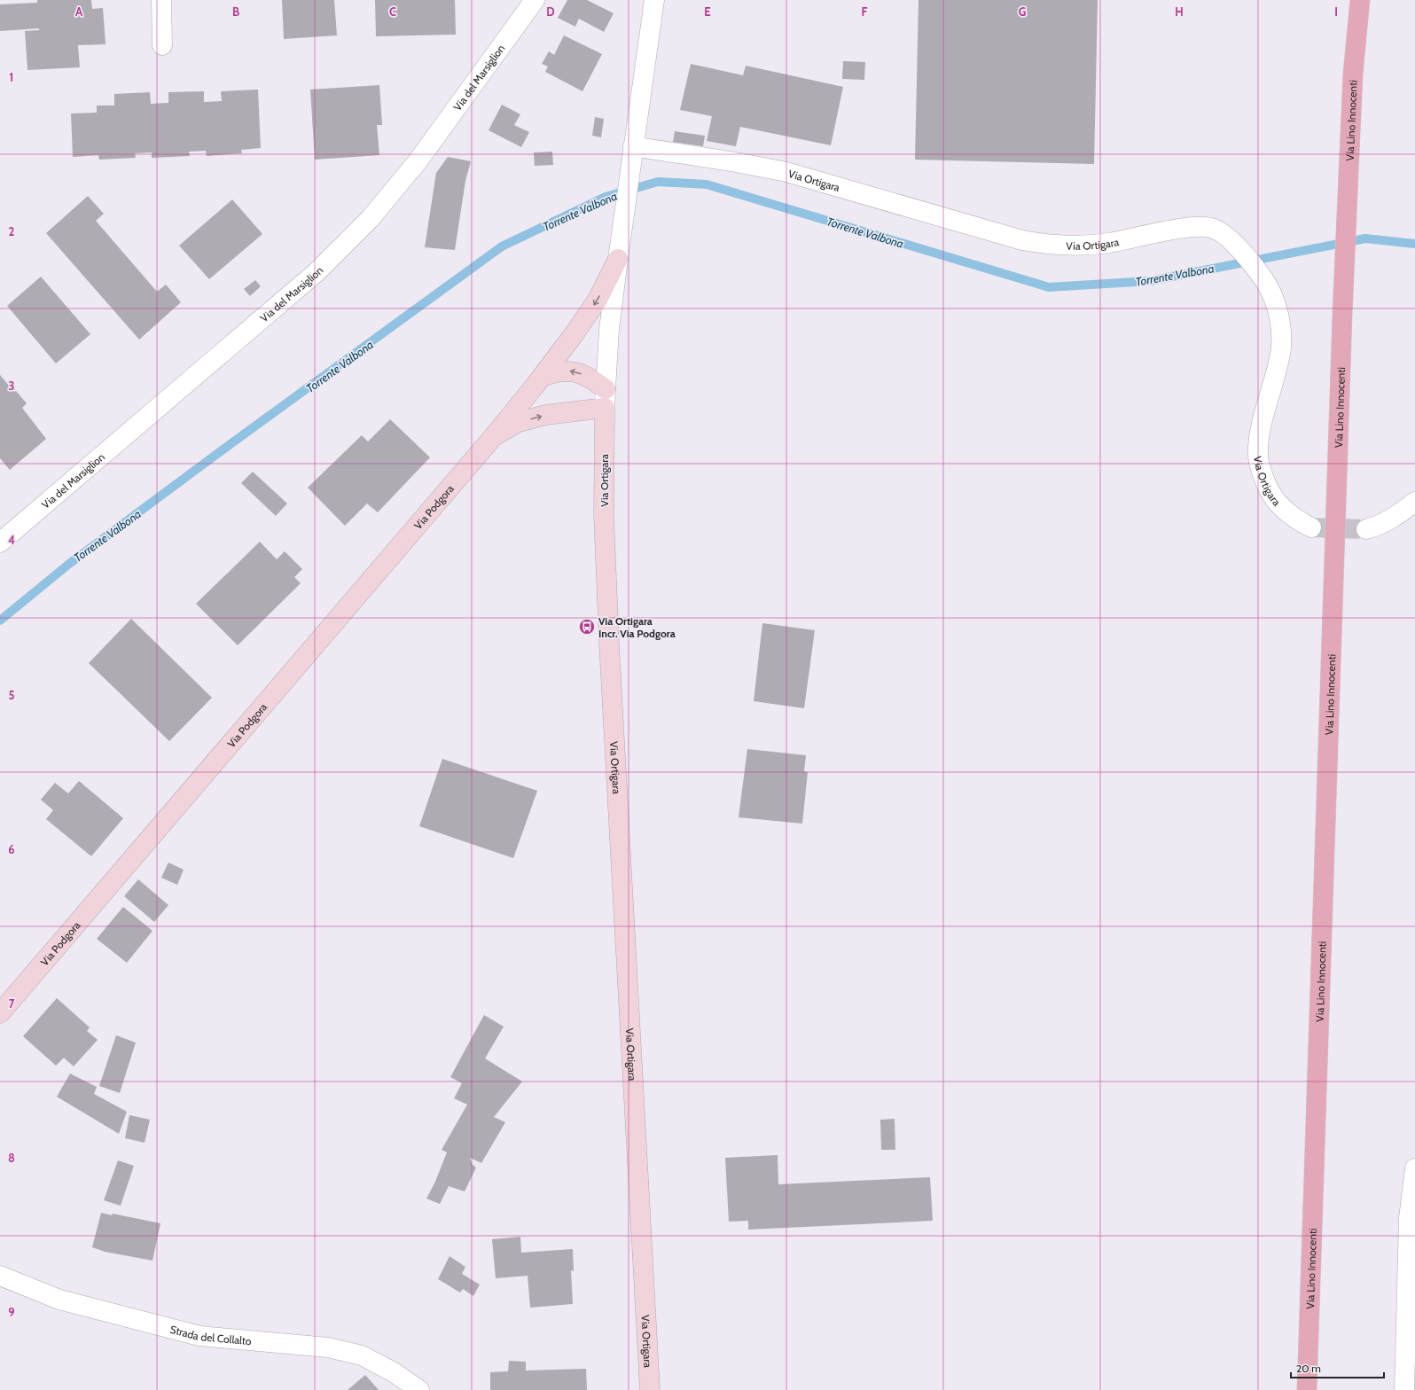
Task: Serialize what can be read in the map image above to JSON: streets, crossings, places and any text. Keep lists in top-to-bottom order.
{
  "streets": {
    "main road": ["Via Lino Innocenti", "Via Ortigara", "Via Podgora"],
    "street": ["Via del Marsiglion", "Strada del Collalto"]
  },
  "crossings": [
    ["Via Ortigara", "Via Podgora"]
  ],
  "water": ["Torrente Valbona"],
  "places": {
    "bus stop": ["Via Ortigara Incr. Via Podgora"]
  },
  "scale_bar": "20 m",
  "grid": {
    "columns": [
      "A",
      "B",
      "C",
      "D",
      "E",
      "F",
      "G",
      "H",
      "I"
    ],
    "rows": [
      "1",
      "2",
      "3",
      "4",
      "5",
      "6",
      "7",
      "8",
      "9"
    ]
  }
}
